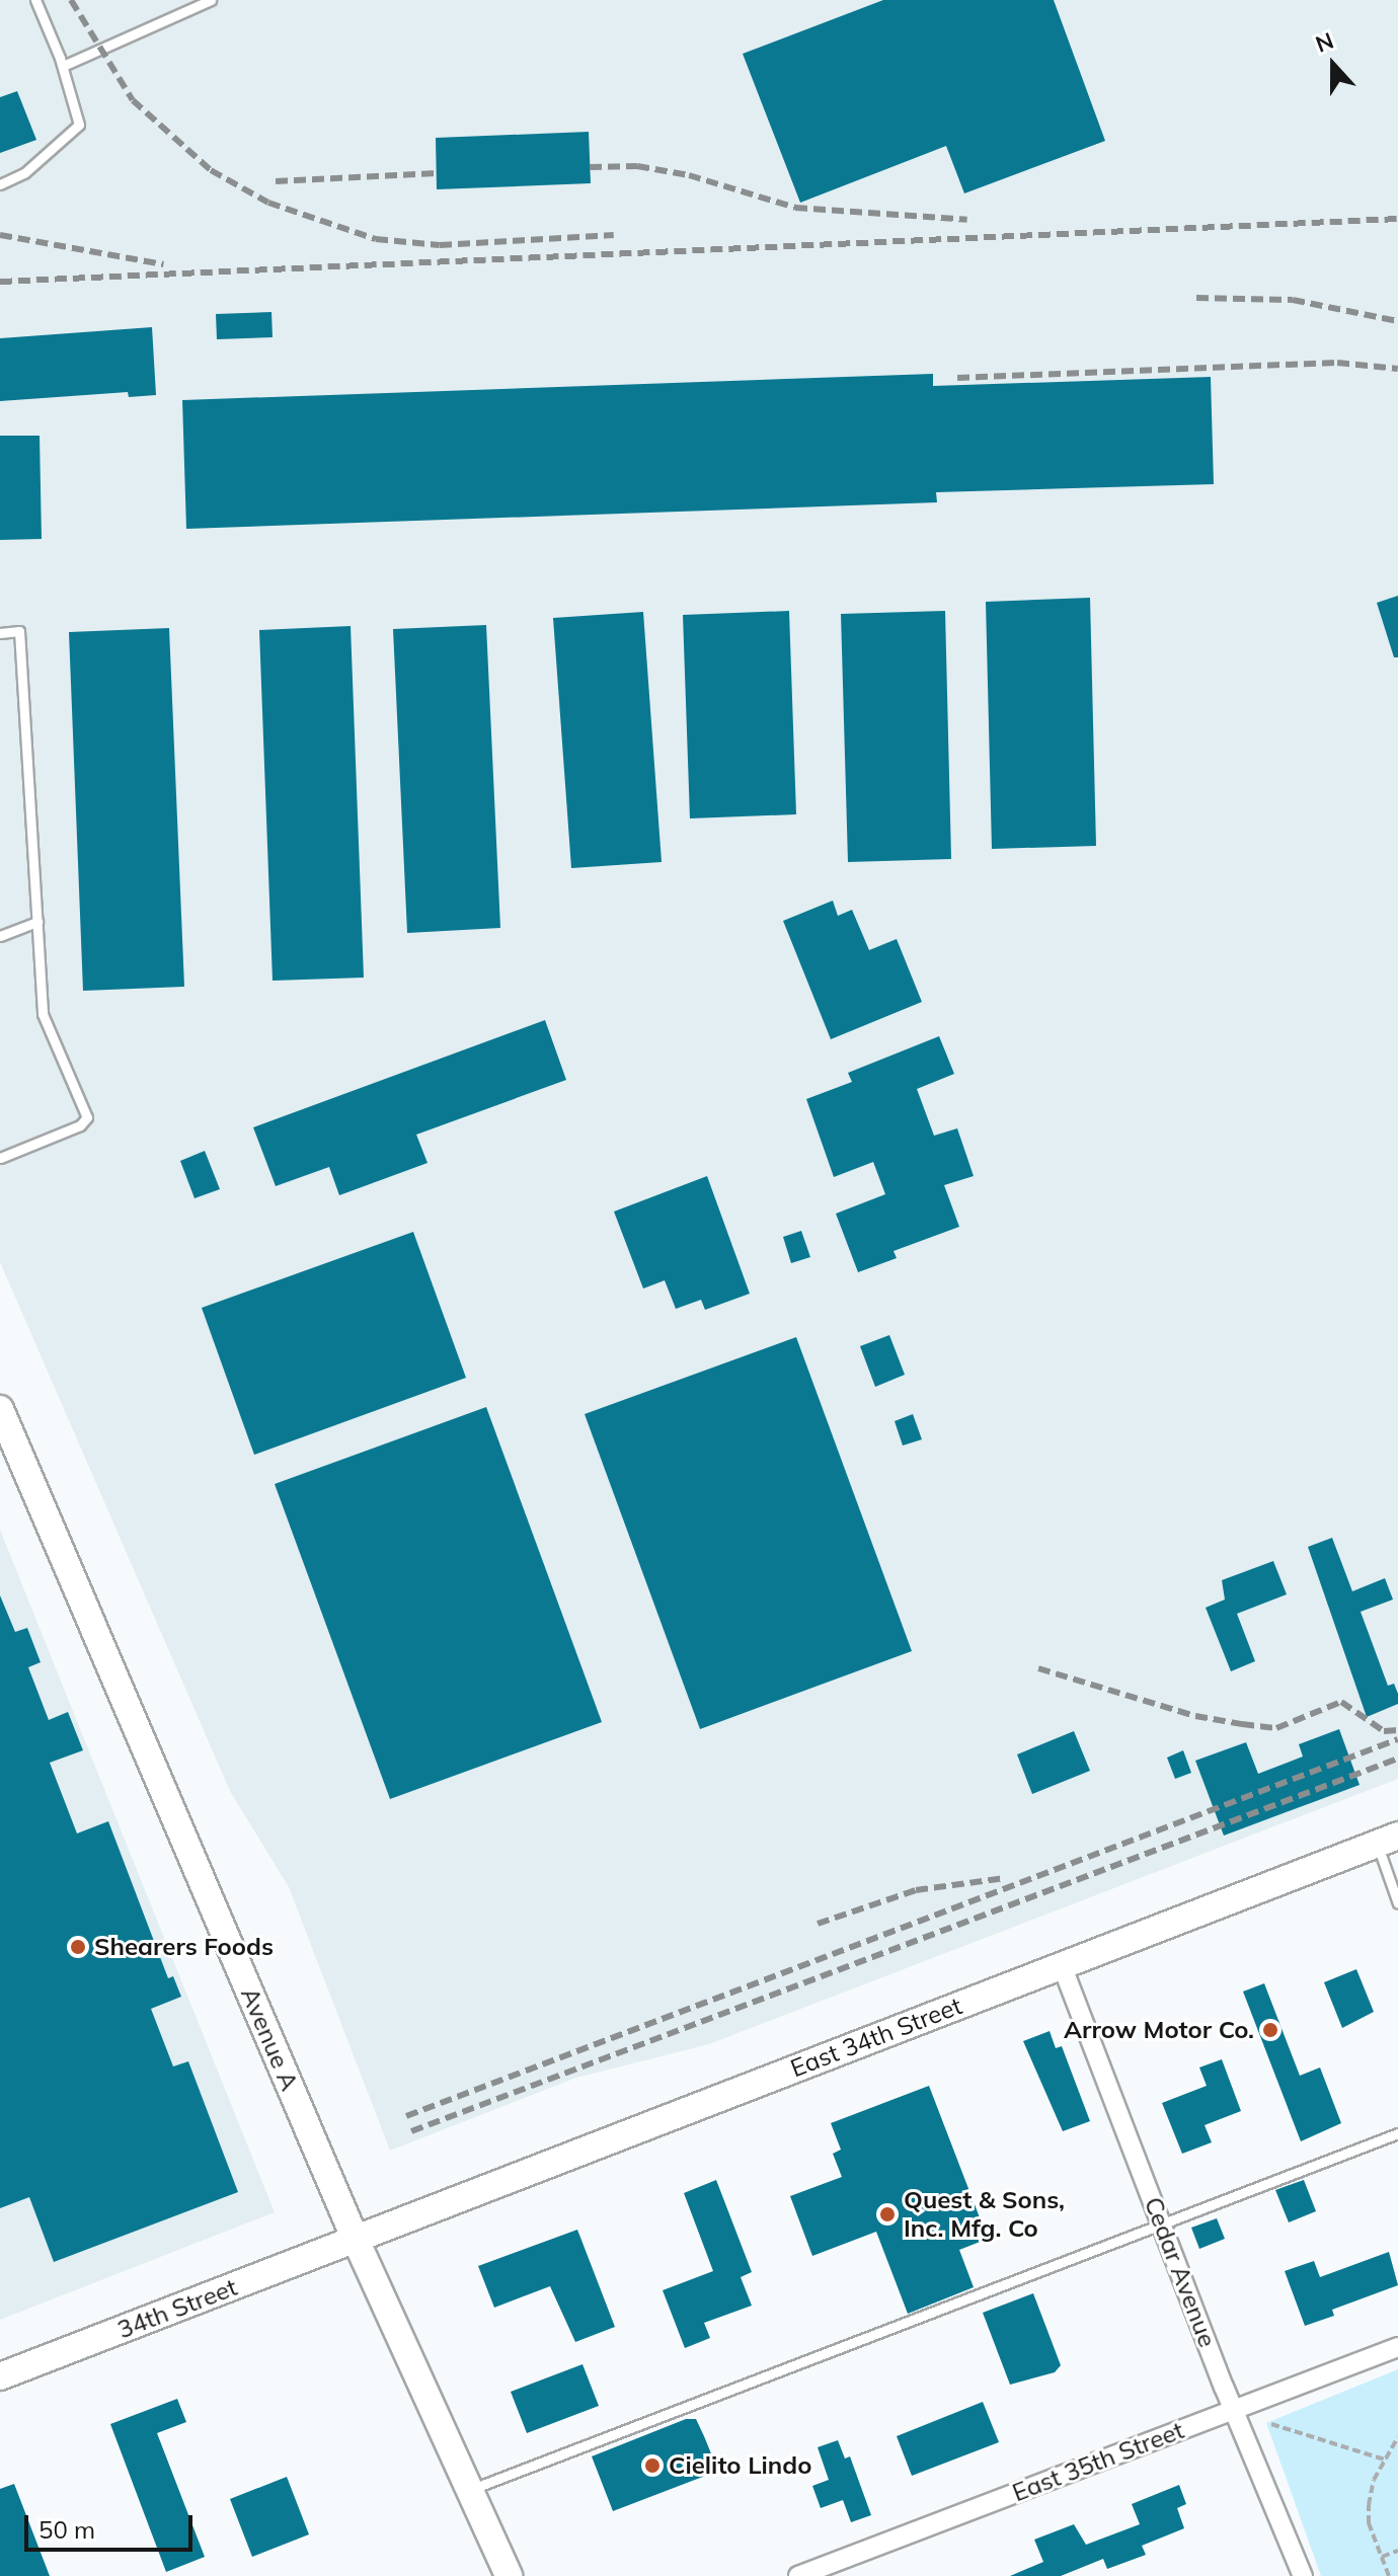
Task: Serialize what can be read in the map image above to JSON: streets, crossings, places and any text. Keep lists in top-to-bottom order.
{
  "streets": {
    "main road": ["East 34th Street", "Avenue A", "34th Street"],
    "street": ["Cedar Avenue", "East 35th Street"]
  },
  "crossings": [
    ["East 34th Street", "Avenue A"],
    ["East 34th Street", "Cedar Avenue"],
    ["East 34th Street", "34th Street"],
    ["Avenue A", "34th Street"],
    ["Cedar Avenue", "East 35th Street"]
  ],
  "places": [
    "Shearers Foods",
    "Arrow Motor Co.",
    "Quest & Sons, Inc. Mfg. Co",
    "Cielito Lindo"
  ],
  "scale_bar": "50 m",
  "north": "top"
}
